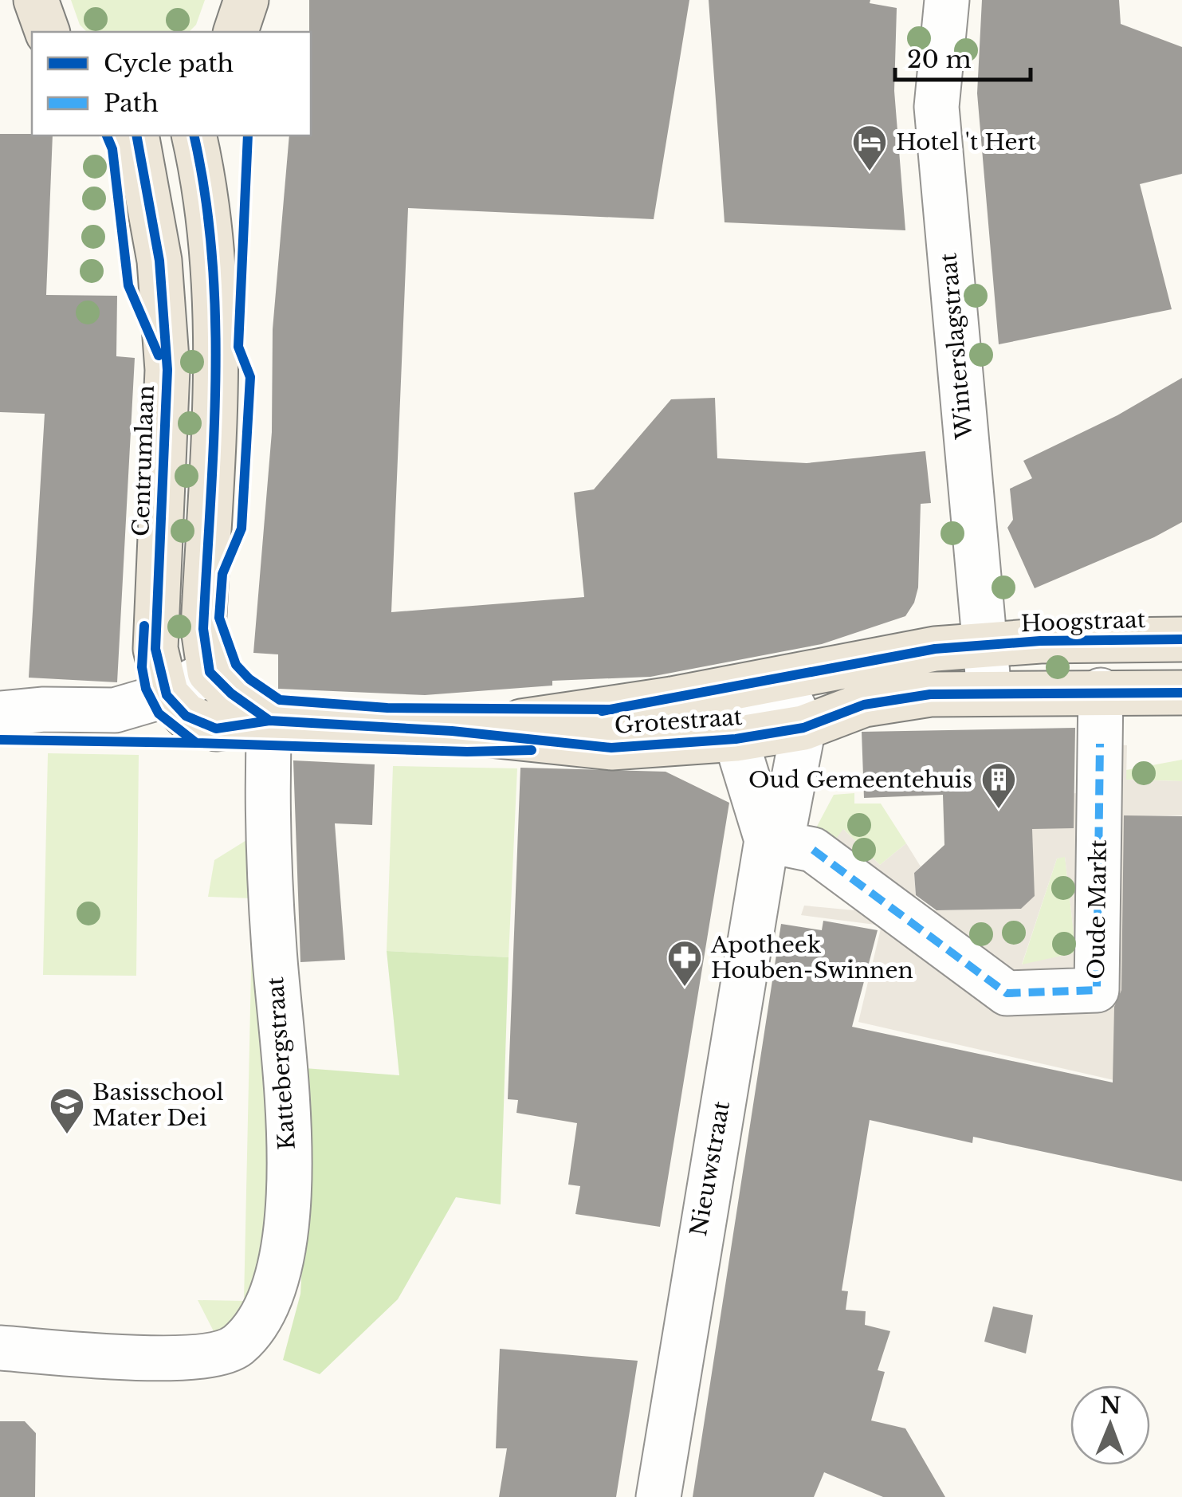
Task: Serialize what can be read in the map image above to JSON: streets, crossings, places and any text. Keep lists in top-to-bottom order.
{
  "streets": {
    "main road": ["Centrumlaan", "Hoogstraat", "Grotestraat"],
    "street": [
      "Winterslagstraat",
      "Oude Markt",
      "Kattebergstraat",
      "Nieuwstraat"
    ]
  },
  "crossings": [
    ["Winterslagstraat", "Hoogstraat"],
    ["Winterslagstraat", "Grotestraat"],
    ["Centrumlaan", "Grotestraat"],
    ["Hoogstraat", "Grotestraat"],
    ["Grotestraat", "Kattebergstraat"],
    ["Grotestraat", "Nieuwstraat"],
    ["Oude Markt", "Nieuwstraat"]
  ],
  "places": {
    "hotel": ["Hotel 't Hert"],
    "building": ["Oud Gemeentehuis"],
    "pharmacy": ["Apotheek Houben-Swinnen"],
    "school or university": ["Basisschool Mater Dei"]
  },
  "legend": ["Cycle path", "Path"],
  "scale_bar": "20 m",
  "north": "top"
}
